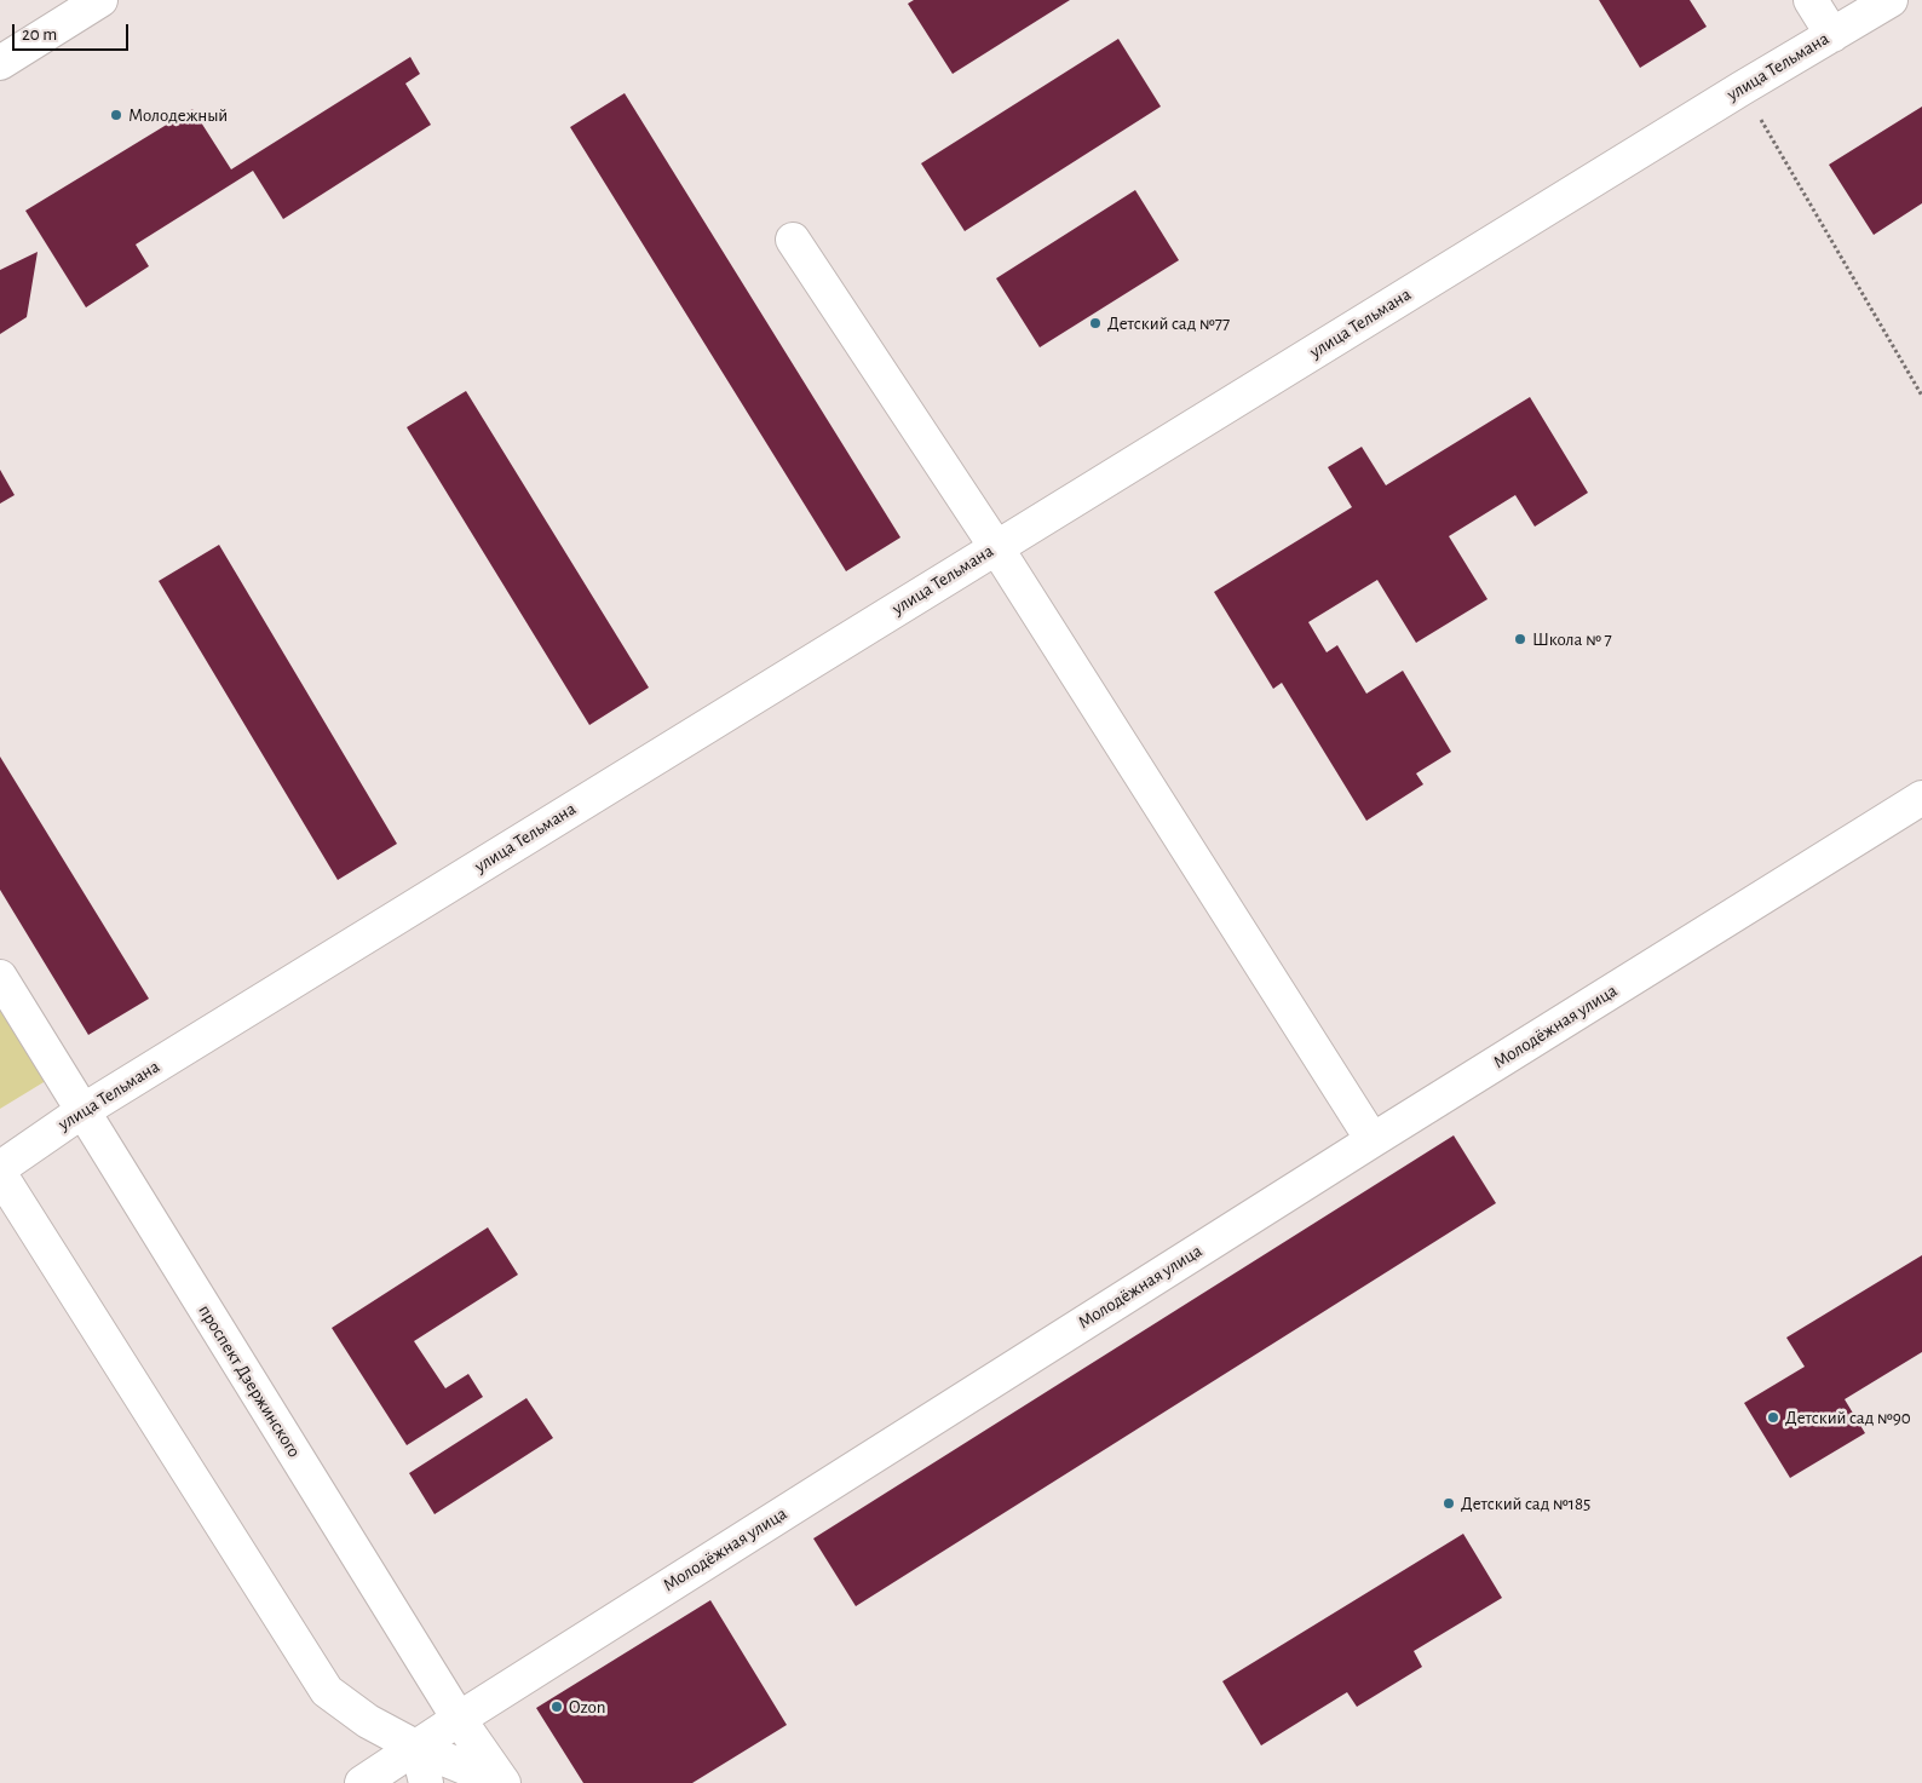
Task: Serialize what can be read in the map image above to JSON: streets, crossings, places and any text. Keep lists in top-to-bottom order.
{
  "streets": {
    "street": ["улица Тельмана", "Молодёжная улица", "проспект Дзержинского"]
  },
  "crossings": [
    ["улица Тельмана", "проспект Дзержинского"],
    ["Молодёжная улица", "проспект Дзержинского"]
  ],
  "places": [
    "Молодежный",
    "Детский сад №77",
    "Школа № 7",
    "Детский сад №90",
    "Детский сад №185",
    "Ozon"
  ],
  "scale_bar": "20 m"
}
